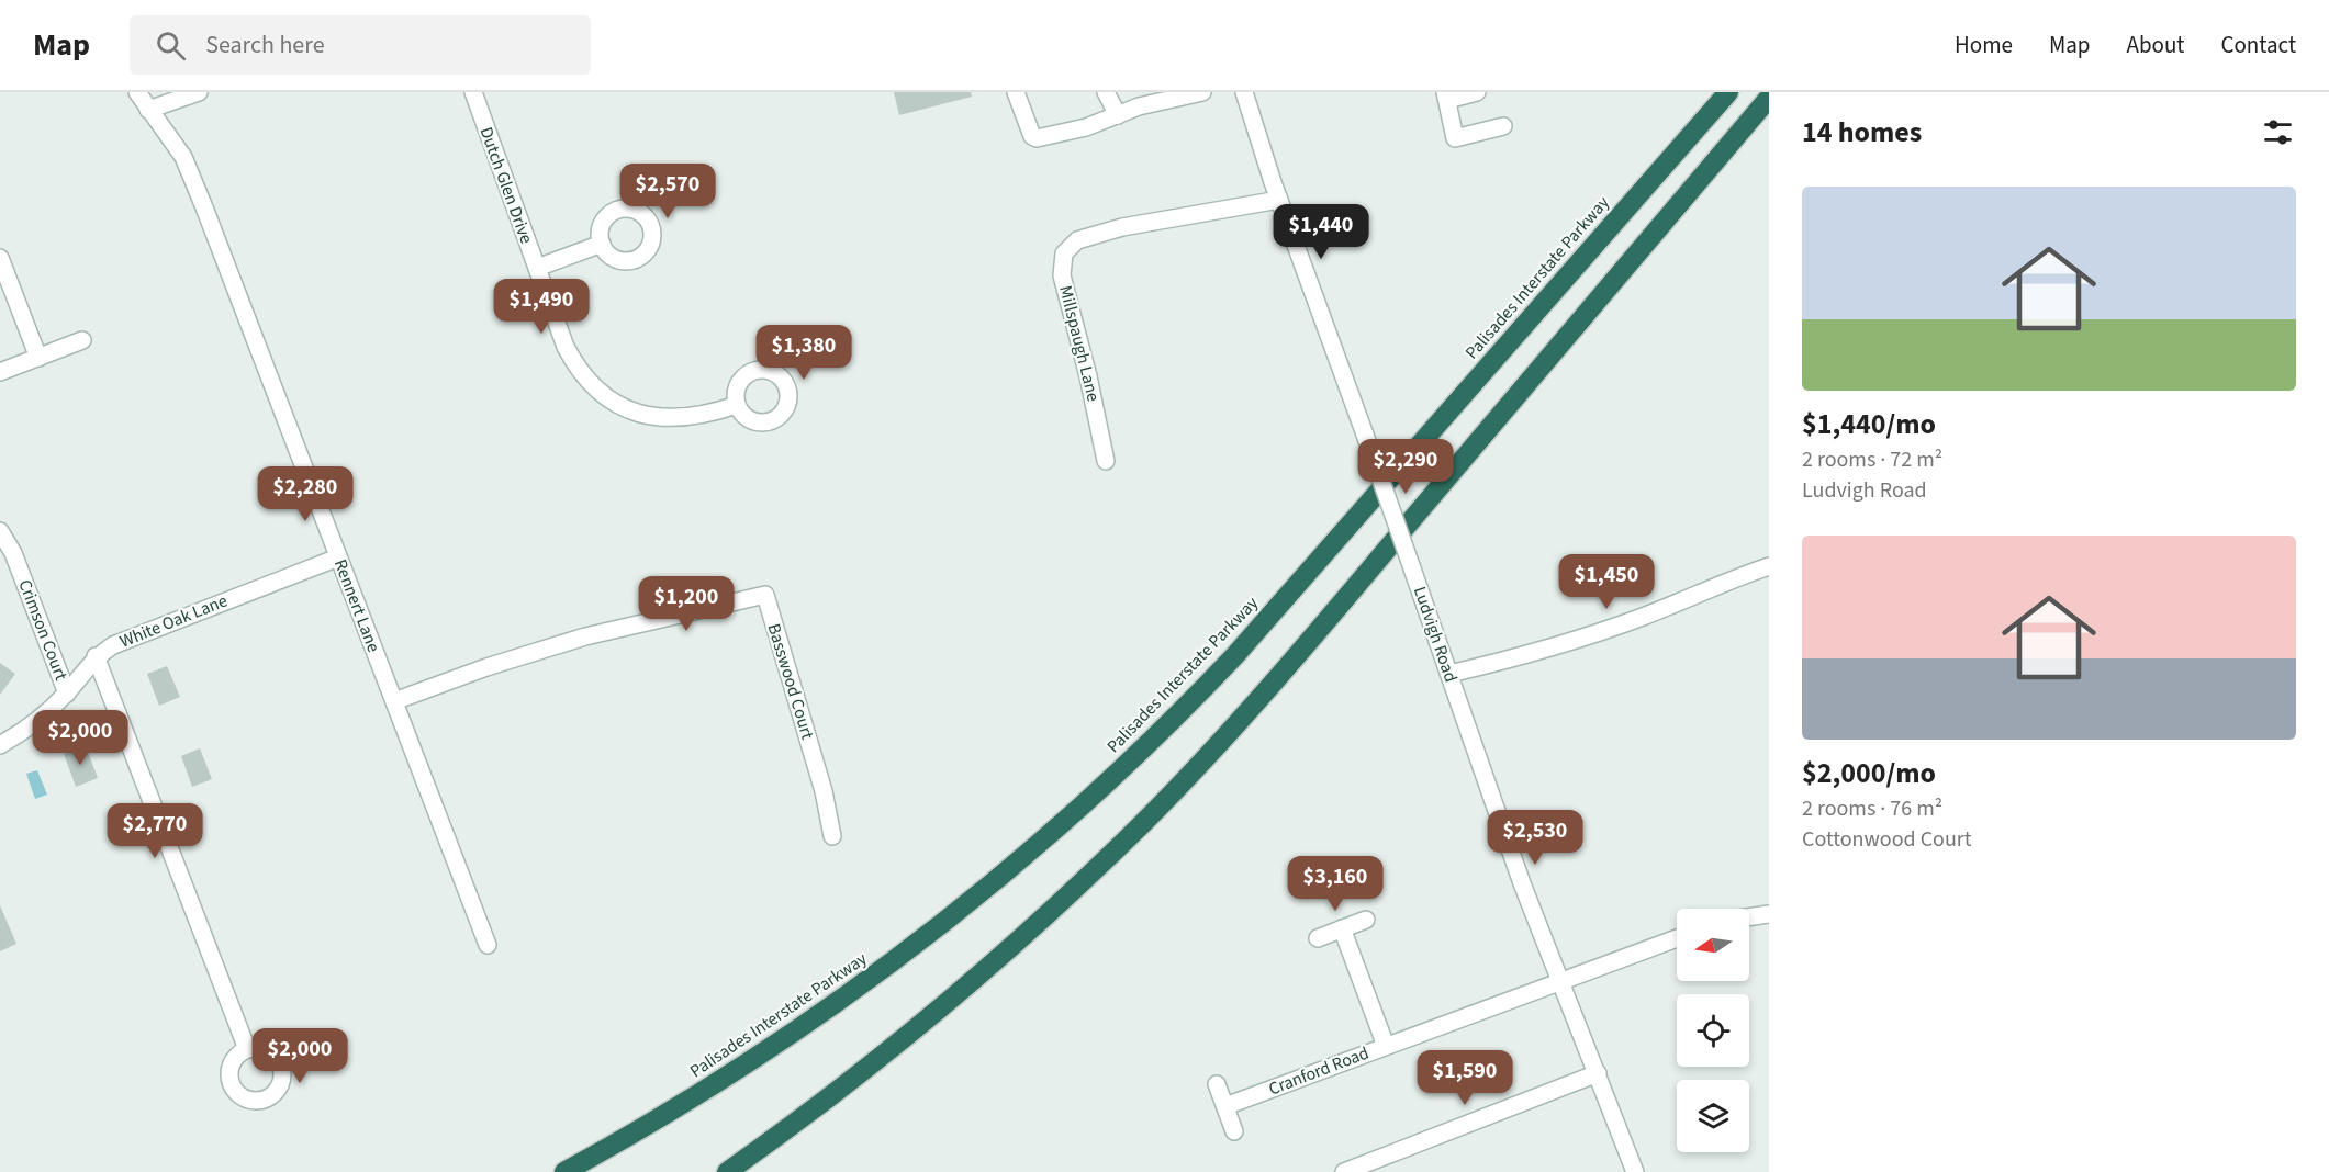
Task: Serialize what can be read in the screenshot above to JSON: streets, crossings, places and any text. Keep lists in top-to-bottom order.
{
  "streets": {
    "highway": ["Palisades Interstate Parkway"],
    "street": [
      "Dutch Glen Drive",
      "Millspaugh Lane",
      "Rennert Lane",
      "White Oak Lane",
      "Crimson Court",
      "Ludvigh Road",
      "Basswood Court",
      "Cranford Road"
    ]
  },
  "crossings": [
    ["Millspaugh Lane", "Ludvigh Road"],
    ["Rennert Lane", "White Oak Lane"],
    ["Rennert Lane", "Basswood Court"],
    ["White Oak Lane", "Crimson Court"],
    ["Ludvigh Road", "Cranford Road"]
  ],
  "north": "left",
  "page": {
    "header": "Map",
    "search": "Search here",
    "nav": [
      "Home",
      "Map",
      "About",
      "Contact"
    ],
    "heading": "14 homes",
    "price": [
      "$2,570",
      "$1,440",
      "$1,490",
      "$1,380",
      "$2,290",
      "$2,280",
      "$1,450",
      "$1,200",
      "$2,000",
      "$2,770",
      "$2,530",
      "$3,160",
      "$2,000",
      "$1,590"
    ],
    "list": [
      {
        "name": "$1,440/mo",
        "note": "2 rooms · 72 m² · Ludvigh Road"
      },
      {
        "name": "$2,000/mo",
        "note": "2 rooms · 76 m² · Cottonwood Court"
      }
    ]
  }
}
